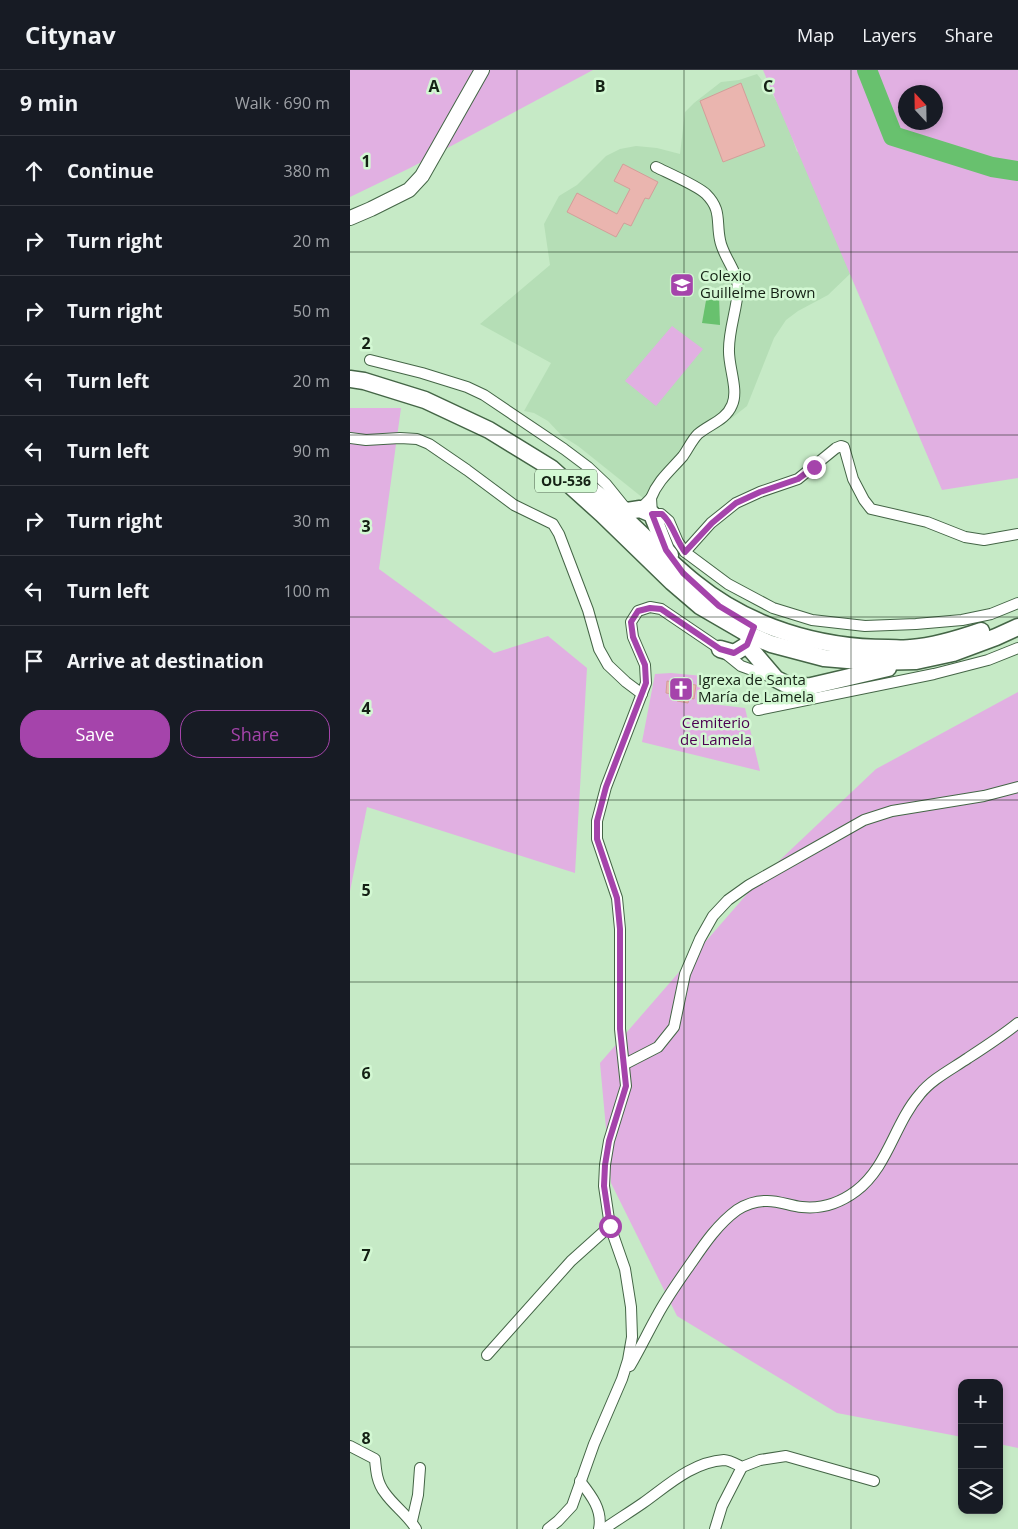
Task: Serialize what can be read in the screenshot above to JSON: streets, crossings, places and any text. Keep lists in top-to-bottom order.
{
  "streets": {
    "main road": ["OU-536"]
  },
  "parks": ["Cemiterio de Lamela"],
  "places": {
    "school or university": ["Colexio Guillelme Brown"],
    "church": ["Igrexa de Santa María de Lamela"]
  },
  "north": "top",
  "page": {
    "header": "Citynav",
    "nav": ["Map", "Layers", "Share"],
    "heading": ["9 min", "Walk · 690 m"],
    "list": [
      ["Continue", "380 m"],
      ["Turn right", "20 m"],
      ["Turn right", "50 m"],
      ["Turn left", "20 m"],
      ["Turn left", "90 m"],
      ["Turn right", "30 m"],
      ["Turn left", "100 m"],
      "Arrive at destination"
    ],
    "buttons": ["Save", "Share"],
    "map_buttons": ["+", "−"]
  },
  "grid": {
    "columns": ["A", "B", "C"],
    "rows": [
      "1",
      "2",
      "3",
      "4",
      "5",
      "6",
      "7",
      "8"
    ]
  }
}
